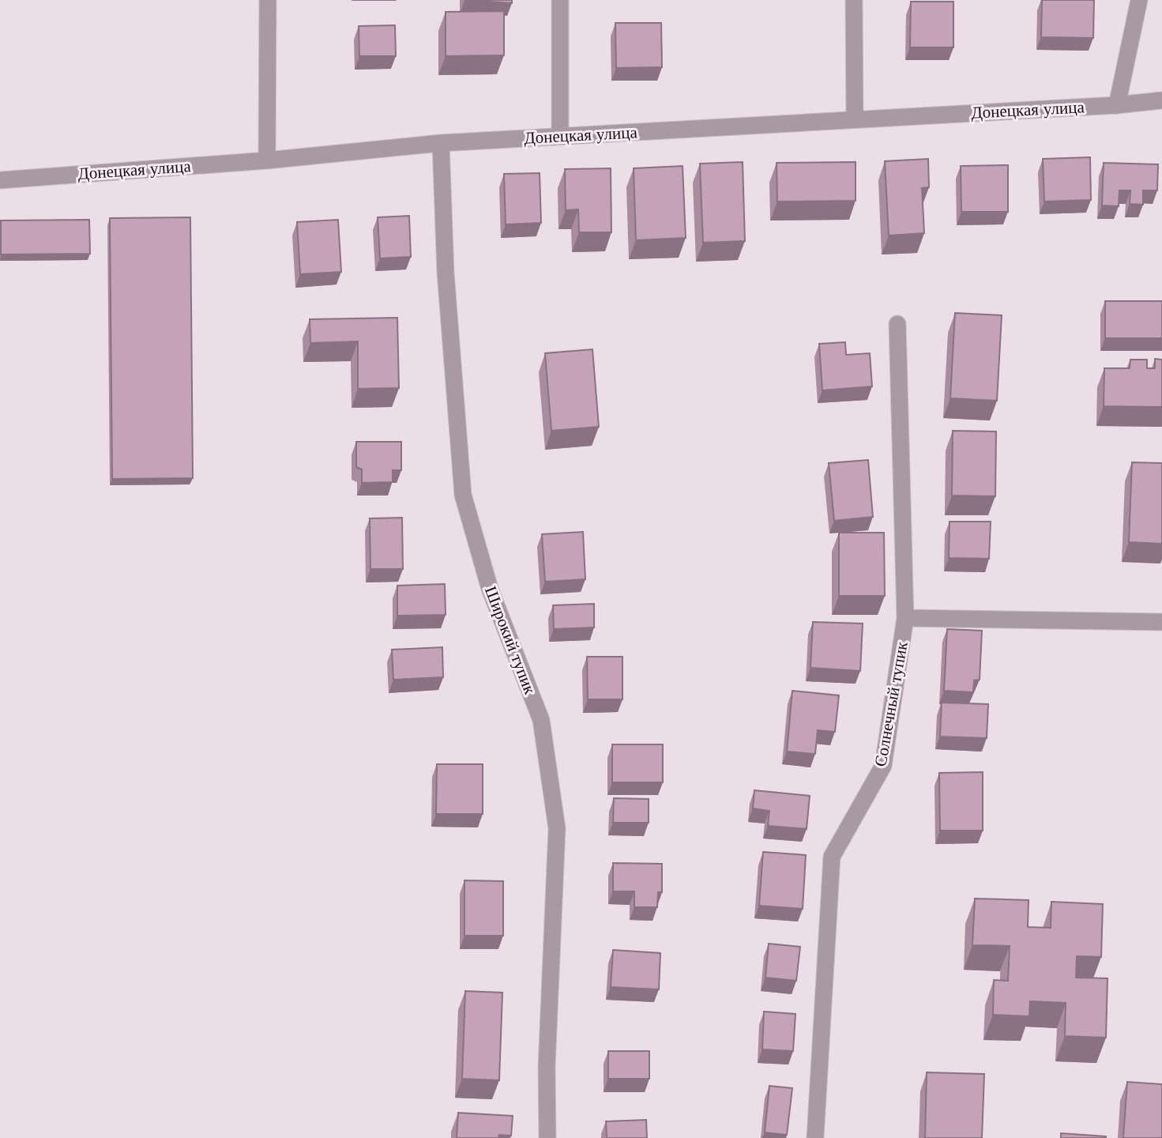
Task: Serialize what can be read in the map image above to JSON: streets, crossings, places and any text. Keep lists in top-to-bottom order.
{
  "streets": {
    "street": ["Донецкая улица", "Широкий тупик", "Солнечный тупик"]
  },
  "crossings": [
    ["Донецкая улица", "Широкий тупик"]
  ]
}
